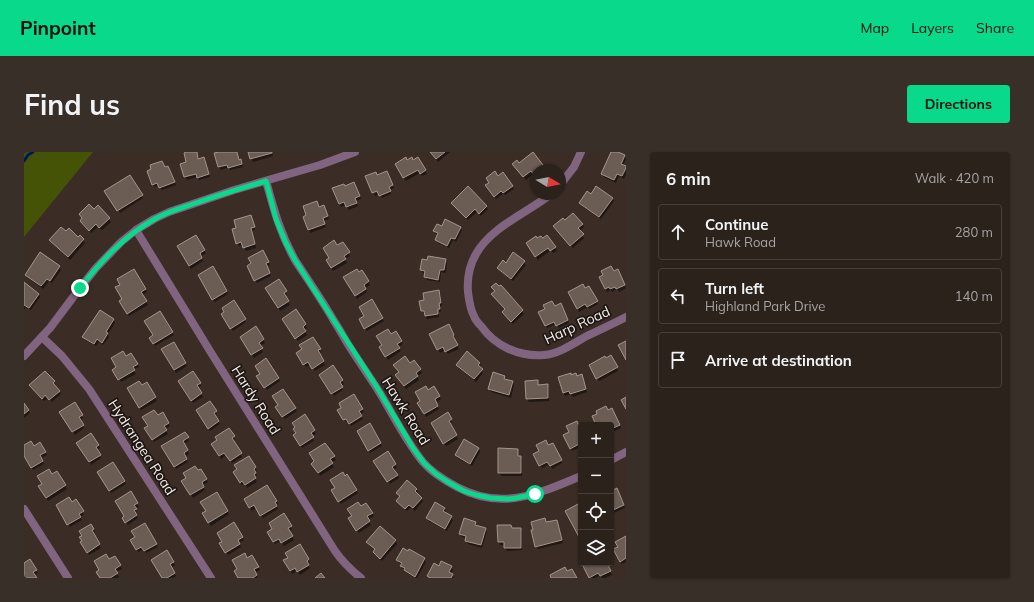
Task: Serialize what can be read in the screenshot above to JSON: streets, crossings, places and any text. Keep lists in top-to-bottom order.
{
  "streets": {
    "street": [
      "Harp Road",
      "Hardy Road",
      "Hawk Road",
      "Hydrangea Road"
    ]
  },
  "north": "right",
  "page": {
    "header": "Pinpoint",
    "nav": ["Map", "Layers", "Share"],
    "buttons": "Directions",
    "title": "Find us",
    "heading": ["6 min", "Walk · 420 m"],
    "list": [
      ["Continue", "Hawk Road", "280 m"],
      ["Turn left", "Highland Park Drive", "140 m"],
      "Arrive at destination"
    ],
    "map_buttons": ["+", "−"]
  }
}
